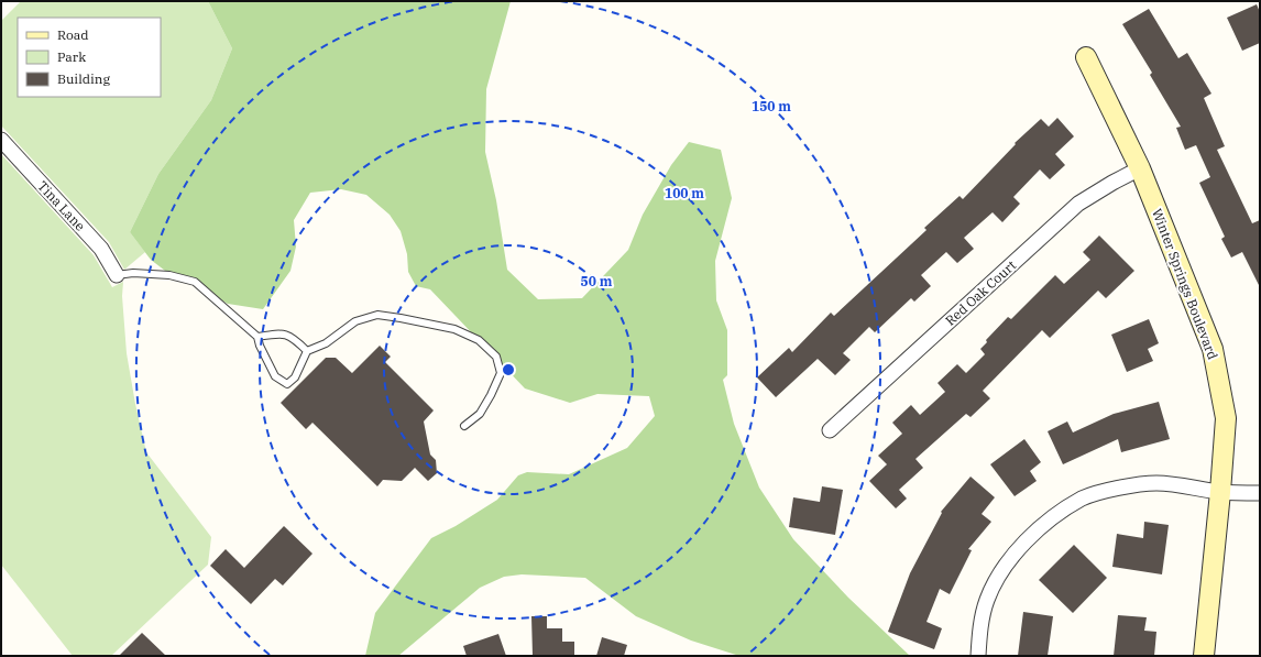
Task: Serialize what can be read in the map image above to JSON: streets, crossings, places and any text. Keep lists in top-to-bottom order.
{
  "streets": {
    "street": ["Tina Lane", "Winter Springs Boulevard", "Red Oak Court"]
  },
  "crossings": [
    ["Winter Springs Boulevard", "Red Oak Court"]
  ],
  "legend": ["Road", "Park", "Building"],
  "rings": ["150 m", "100 m", "50 m"]
}
